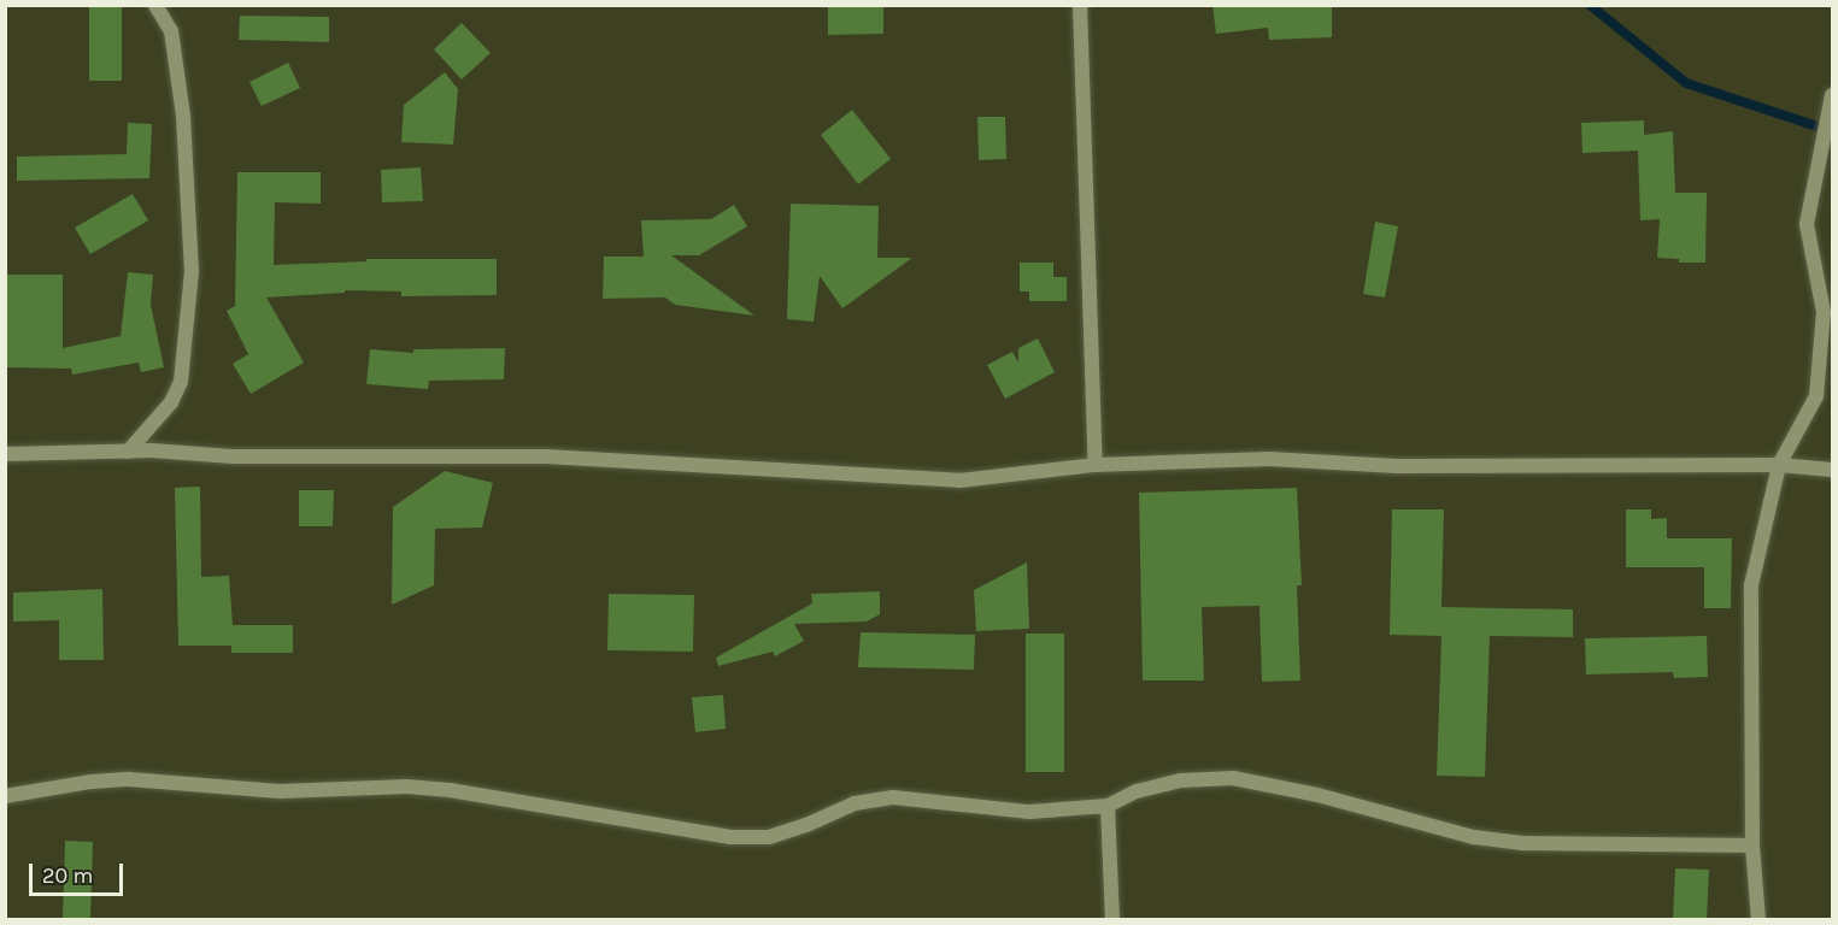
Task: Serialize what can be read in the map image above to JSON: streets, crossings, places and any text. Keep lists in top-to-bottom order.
{
  "scale_bar": "20 m"
}
